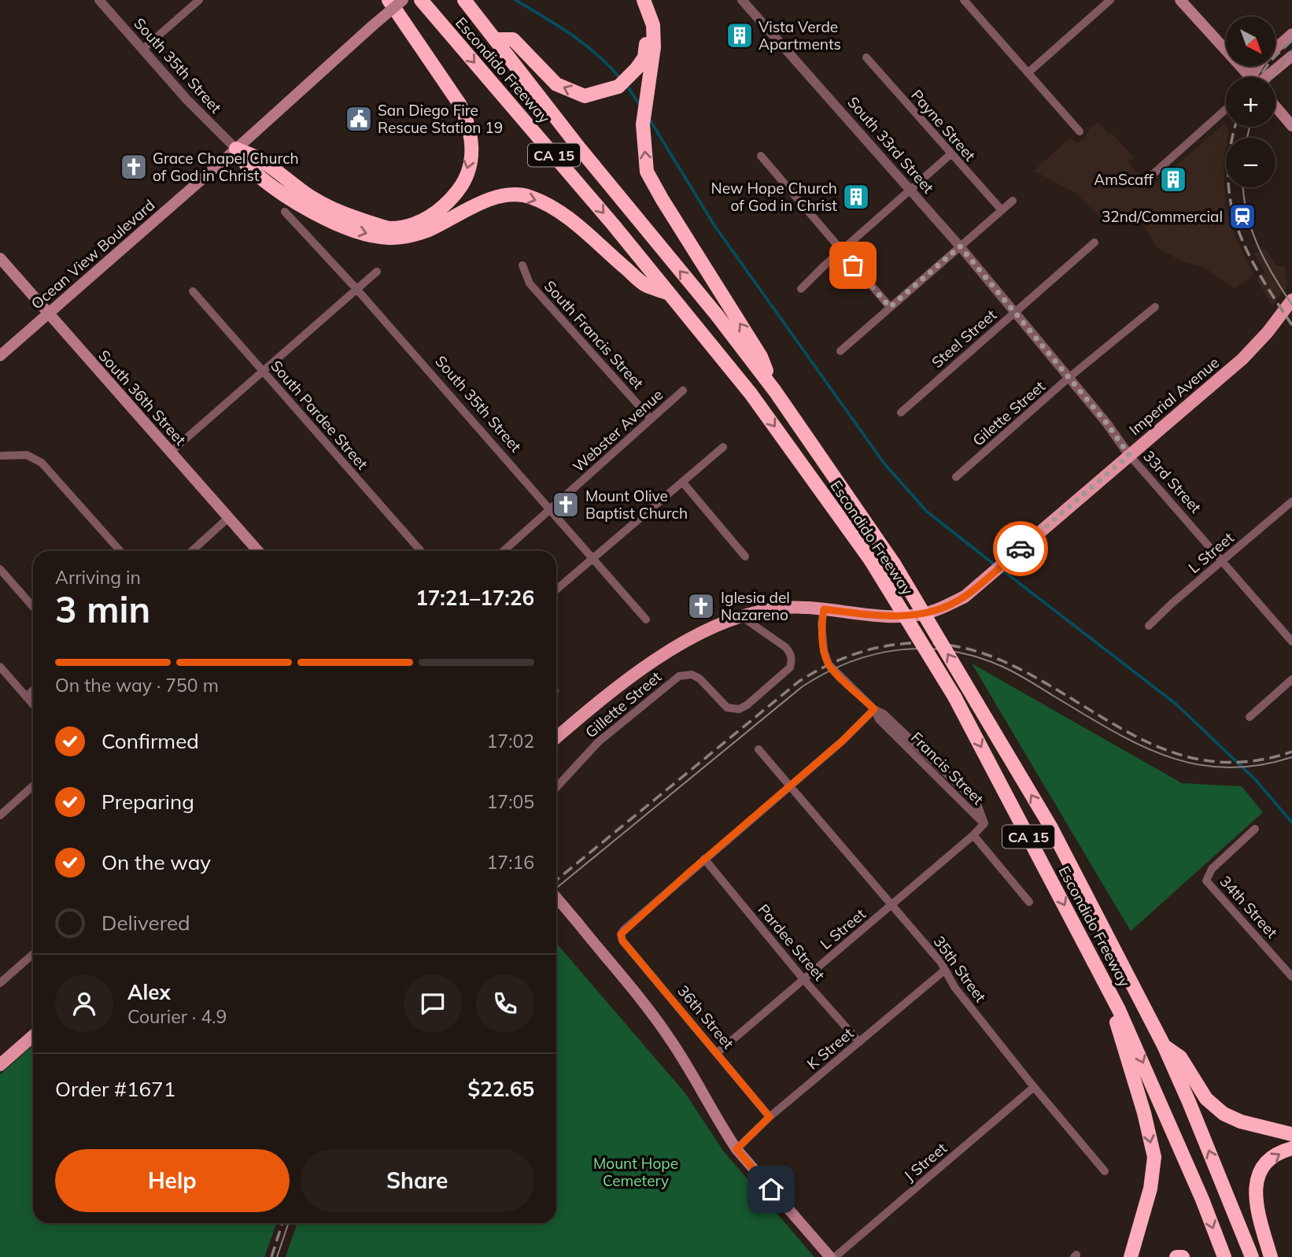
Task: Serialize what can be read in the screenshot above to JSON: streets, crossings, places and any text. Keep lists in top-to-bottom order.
{
  "streets": {
    "highway": ["Escondido Freeway", "CA 15"],
    "main road": ["Ocean View Boulevard", "Imperial Avenue", "South 36th Street"],
    "street": [
      "South 35th Street",
      "Payne Street",
      "South 33rd Street",
      "South Francis Street",
      "Steel Street",
      "Gilette Street",
      "South Pardee Street",
      "Webster Avenue",
      "33rd Street",
      "L Street",
      "Gillette Street",
      "Francis Street",
      "34th Street",
      "Pardee Street",
      "35th Street",
      "36th Street",
      "K Street",
      "J Street"
    ]
  },
  "crossings": [
    ["South 35th Street", "Ocean View Boulevard"],
    ["South 35th Street", "Webster Avenue"],
    ["South 33rd Street", "Steel Street"],
    ["South 33rd Street", "33rd Street"],
    ["Ocean View Boulevard", "South 36th Street"],
    ["South Francis Street", "Webster Avenue"],
    ["Steel Street", "33rd Street"],
    ["Imperial Avenue", "33rd Street"],
    ["Imperial Avenue", "Gillette Street"],
    ["Imperial Avenue", "Francis Street"],
    ["Gilette Street", "33rd Street"],
    ["33rd Street", "L Street"],
    ["L Street", "Francis Street"],
    ["L Street", "Pardee Street"],
    ["L Street", "35th Street"],
    ["L Street", "36th Street"],
    ["Pardee Street", "36th Street"],
    ["Pardee Street", "K Street"],
    ["35th Street", "K Street"],
    ["35th Street", "J Street"],
    ["36th Street", "K Street"]
  ],
  "parks": ["Mount Hope Cemetery"],
  "places": {
    "building": ["Vista Verde Apartments", "AmScaff", "New Hope Church of God in Christ"],
    "public building": ["San Diego Fire Rescue Station 19"],
    "church": ["Grace Chapel Church of God in Christ", "Mount Olive Baptist Church", "Iglesia del Nazareno"],
    "station": ["32nd/Commercial"]
  },
  "north": "bottom right",
  "page": {
    "map_buttons": ["+", "−"],
    "heading": ["3 min", "Arriving in", "17:21–17:26"],
    "panel": [
      "Alex",
      "Courier · 4.9",
      "Order #1671",
      "$22.65"
    ],
    "bar": "On the way · 750 m",
    "list": [
      ["Confirmed", "17:02"],
      ["Preparing", "17:05"],
      ["On the way", "17:16"],
      "Delivered"
    ],
    "buttons": ["Help", "Share"]
  }
}
